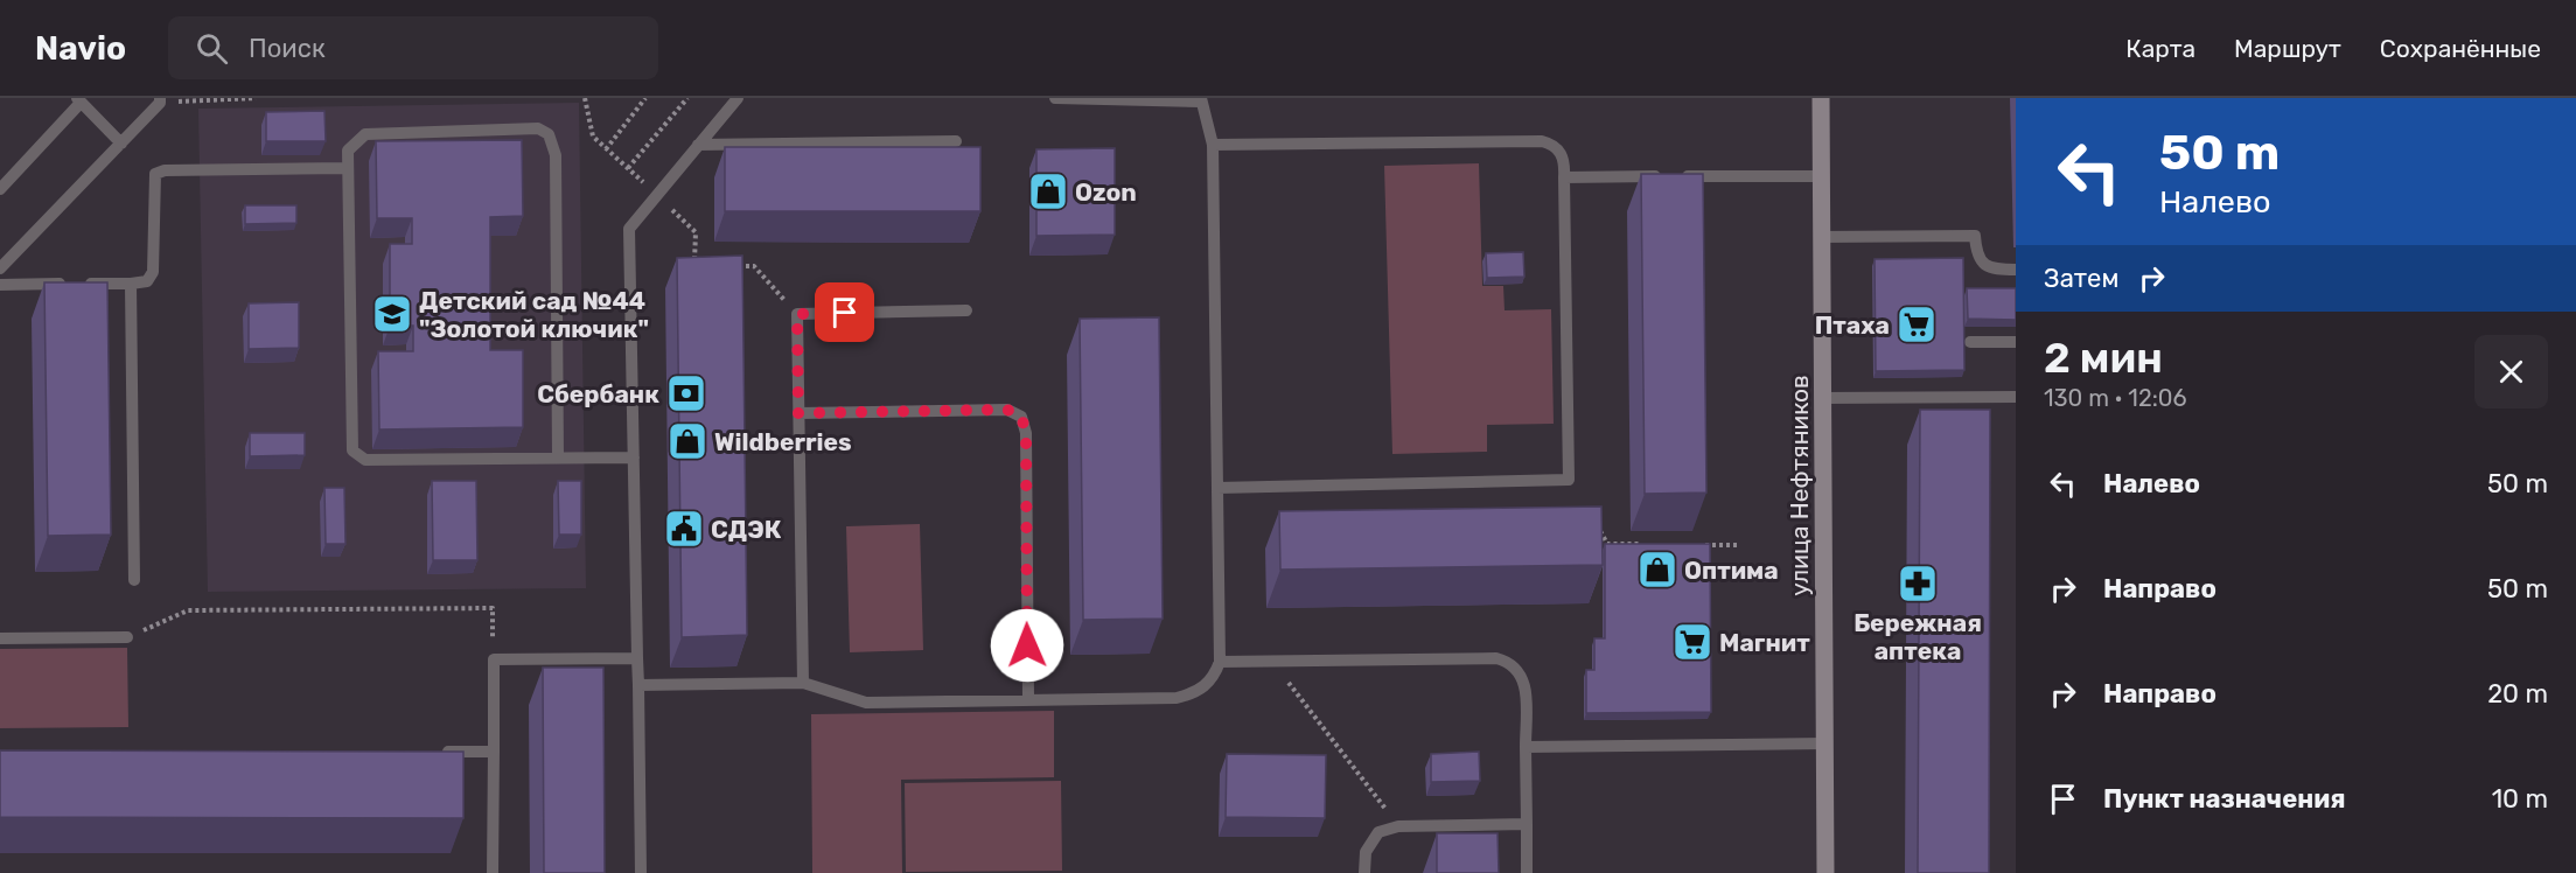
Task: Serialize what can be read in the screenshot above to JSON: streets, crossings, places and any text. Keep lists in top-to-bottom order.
{
  "streets": {
    "main road": ["улица Нефтяников"]
  },
  "places": {
    "shop": ["Ozon", "Wildberries", "Оптима"],
    "school or university": ["Детский сад №44 \"Золотой ключик\""],
    "supermarket": ["Птаха", "Магнит"],
    "bank": ["Сбербанк"],
    "public building": ["СДЭК"],
    "pharmacy": ["Бережная аптека"]
  },
  "page": {
    "header": "Navio",
    "search": "Поиск",
    "nav": ["Карта", "Маршрут", "Сохранённые"],
    "turn": ["50 m", "Налево"],
    "then": "Затем",
    "heading": ["2 мин", "130 m · 12:06"],
    "list": [
      {
        "name": "Налево",
        "value": "50 m"
      },
      {
        "name": "Направо",
        "value": "50 m"
      },
      {
        "name": "Направо",
        "value": "20 m"
      },
      {
        "name": "Пункт назначения",
        "value": "10 m"
      }
    ]
  }
}
